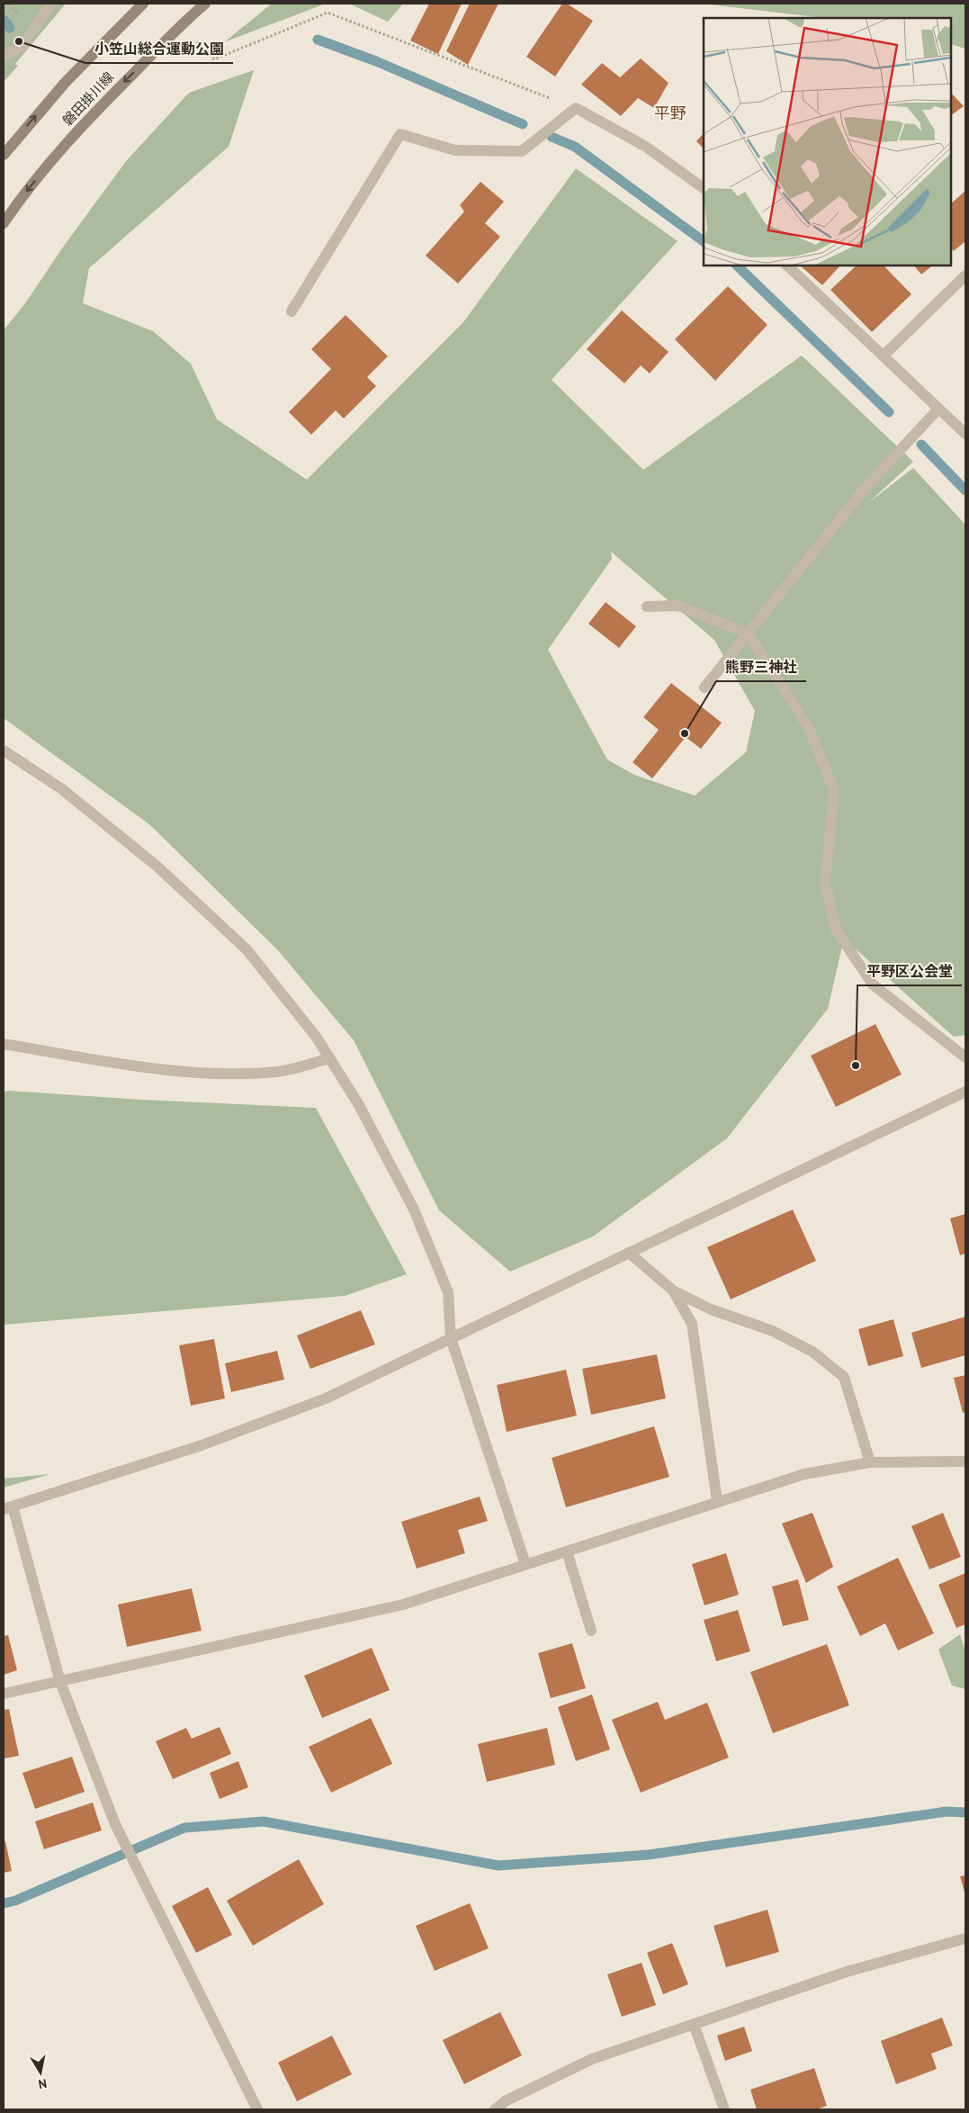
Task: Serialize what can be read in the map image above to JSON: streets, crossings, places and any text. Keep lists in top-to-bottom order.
{
  "streets": {
    "main road": ["磐田掛川線"]
  },
  "districts": ["平野"],
  "places": ["小笠山総合運動公園", "熊野三神社", "平野区公会堂"],
  "north": "bottom"
}
